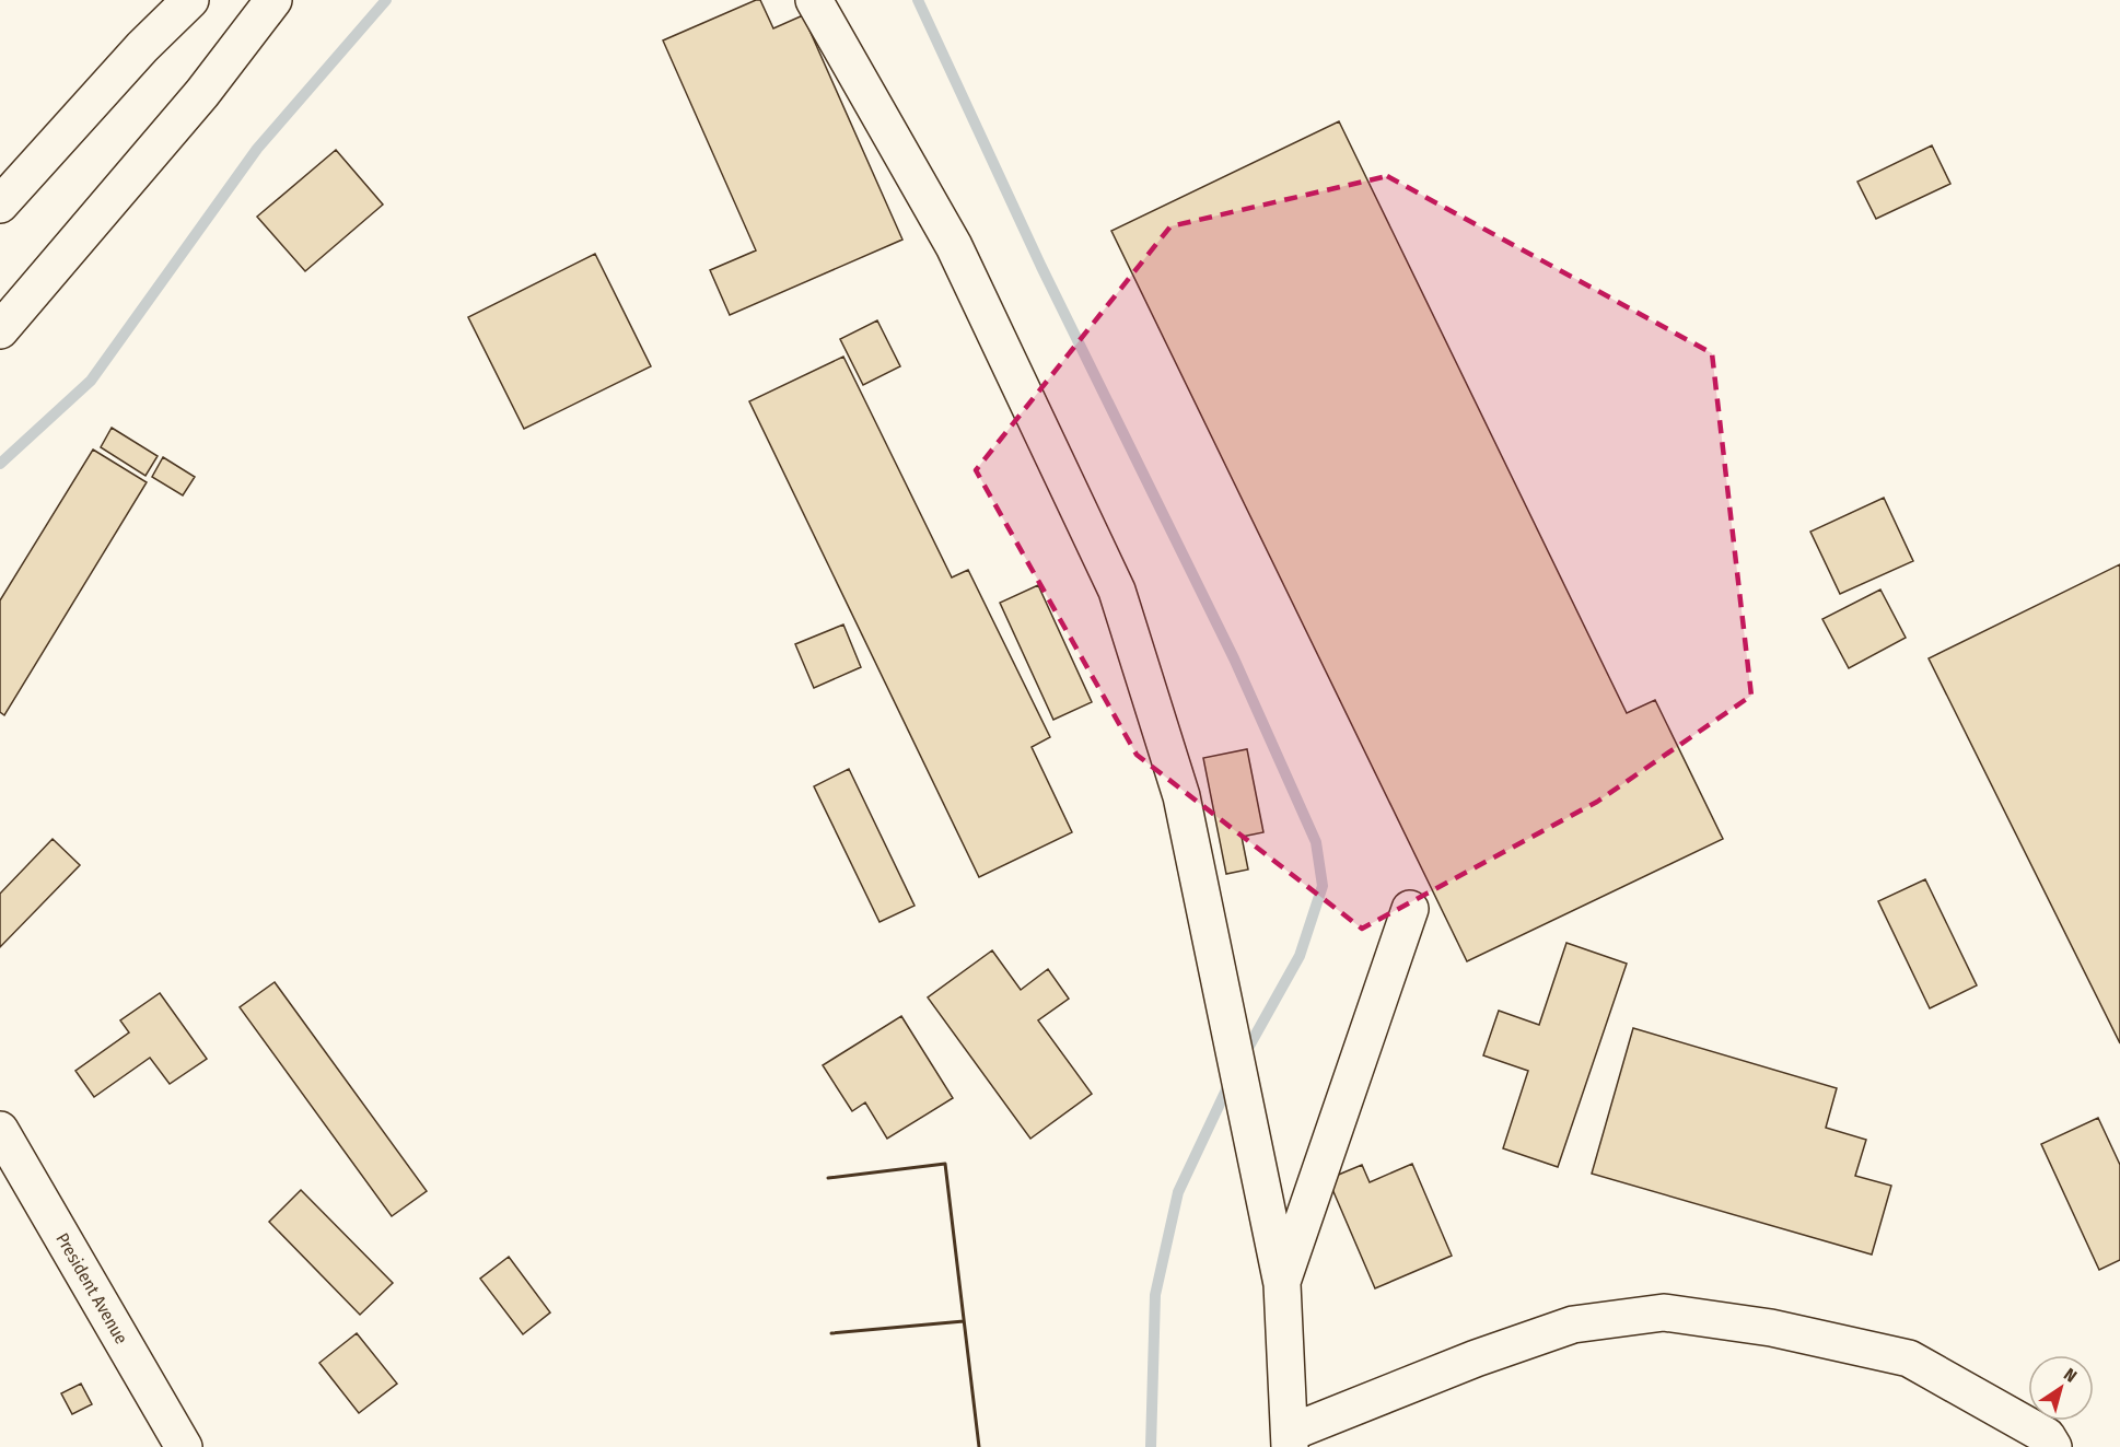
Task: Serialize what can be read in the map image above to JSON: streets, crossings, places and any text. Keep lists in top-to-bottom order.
{
  "streets": {
    "main road": ["President Avenue"]
  },
  "north": "top right"
}
